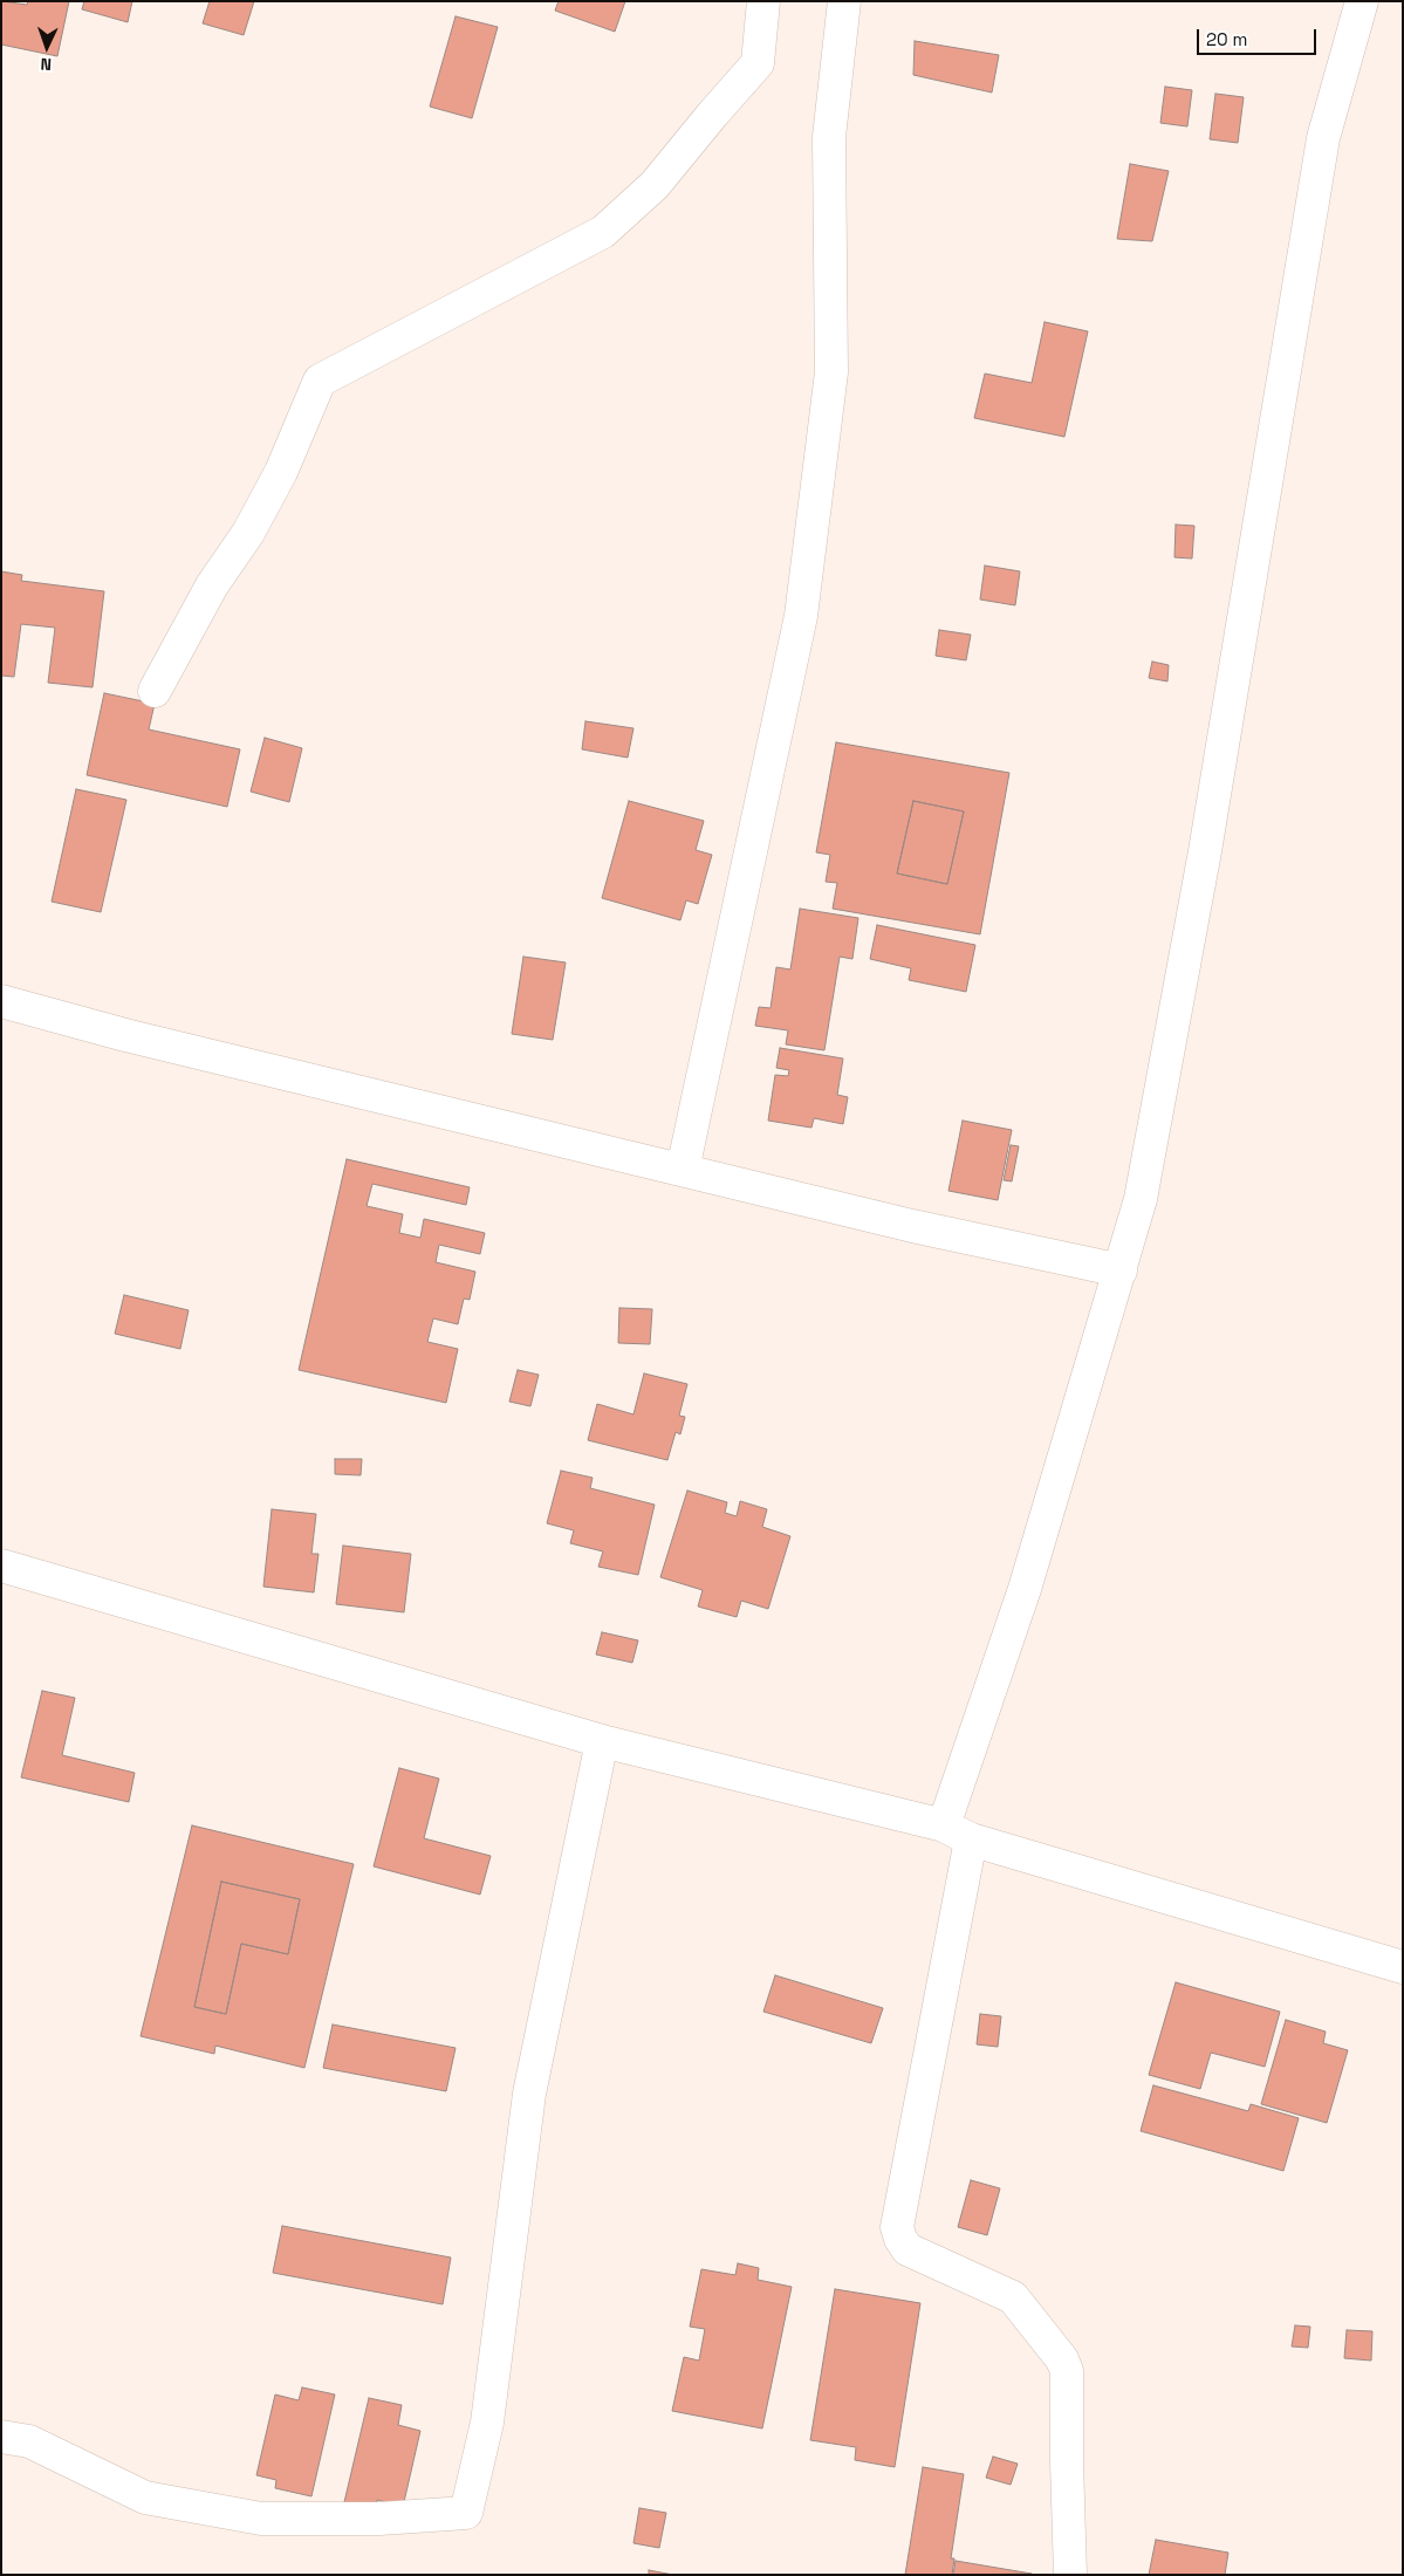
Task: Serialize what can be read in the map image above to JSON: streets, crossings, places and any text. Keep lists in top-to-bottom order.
{
  "scale_bar": "20 m",
  "north": "bottom"
}
